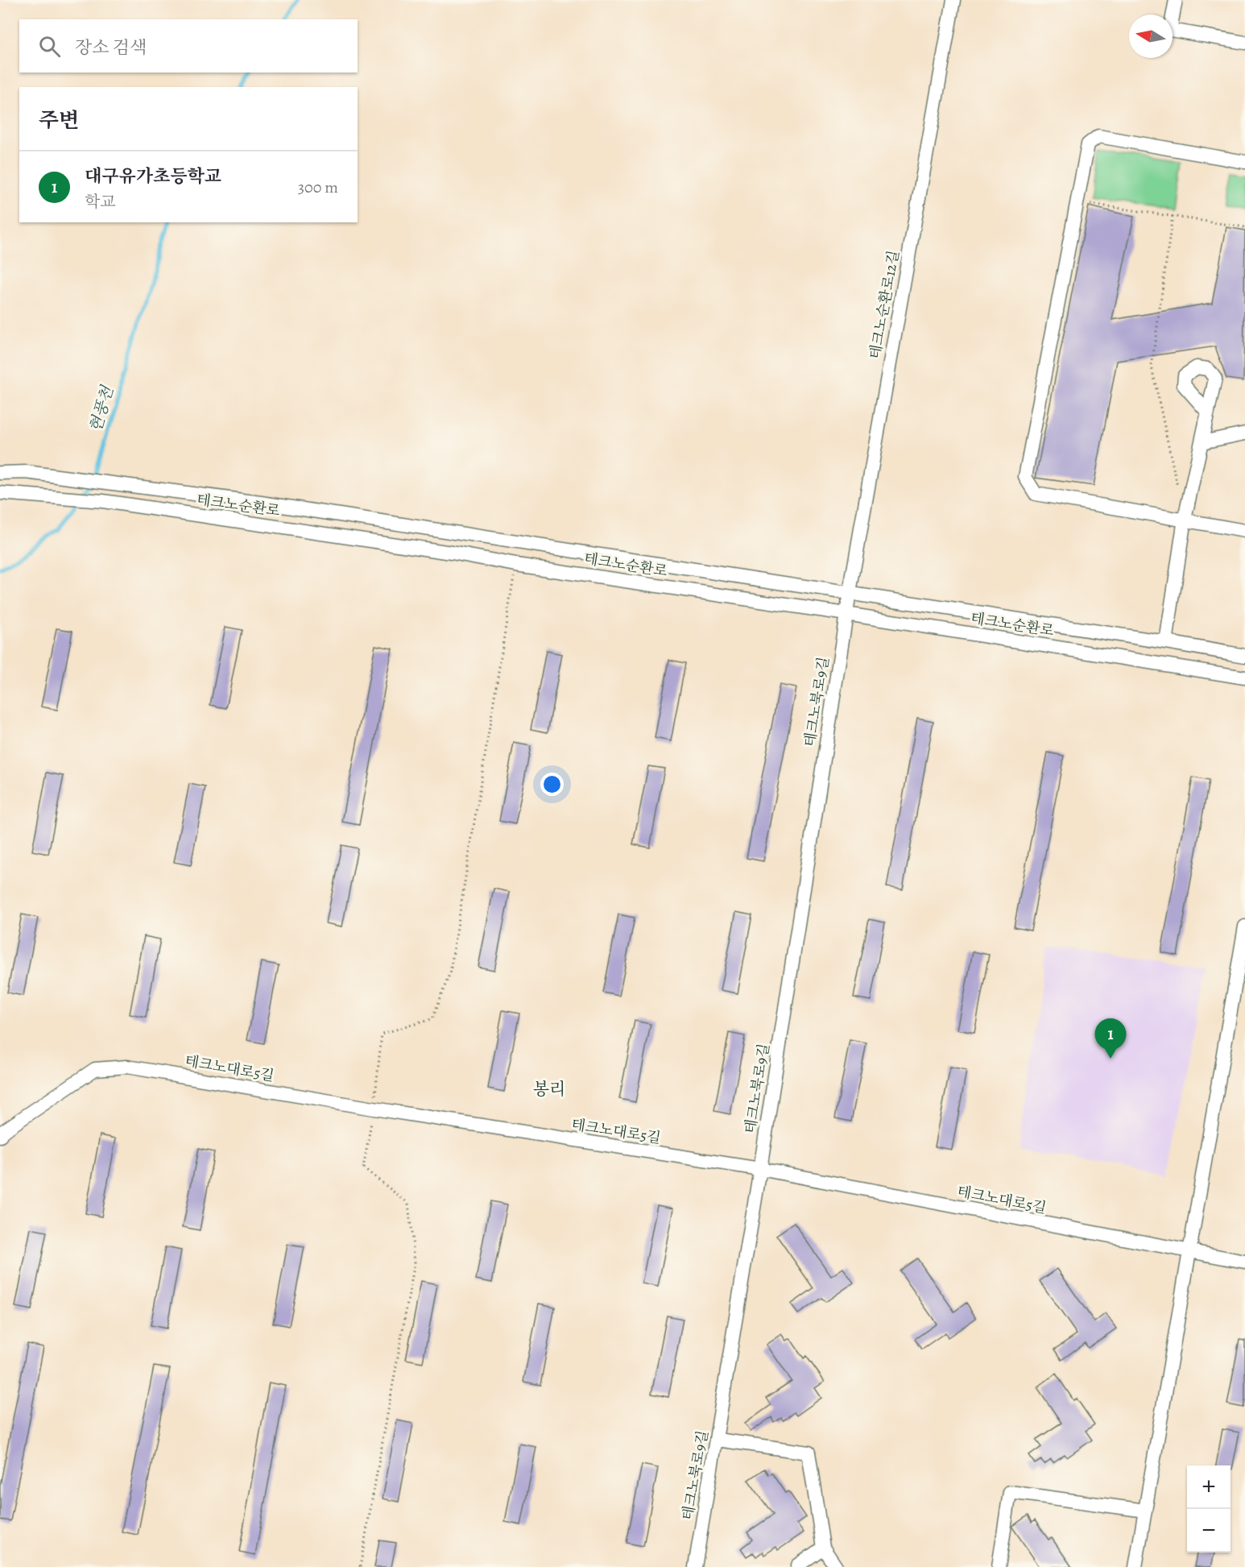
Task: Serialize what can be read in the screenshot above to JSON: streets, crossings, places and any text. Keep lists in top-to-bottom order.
{
  "streets": {
    "street": [
      "테크노순환로12길",
      "테크노순환로",
      "테크노북로9길",
      "테크노대로5길"
    ]
  },
  "crossings": [
    ["테크노순환로12길", "테크노순환로"],
    ["테크노순환로12길", "테크노북로9길"],
    ["테크노순환로", "테크노북로9길"],
    ["테크노북로9길", "테크노대로5길"]
  ],
  "districts": ["봉리"],
  "water": ["현풍천"],
  "north": "left",
  "page": {
    "search": "장소 검색",
    "heading": "주변",
    "list": [
      {
        "mark": "1",
        "name": "대구유가초등학교",
        "note": "학교",
        "value": "300 m"
      }
    ],
    "pins": "1",
    "map_buttons": ["+", "−"]
  }
}
